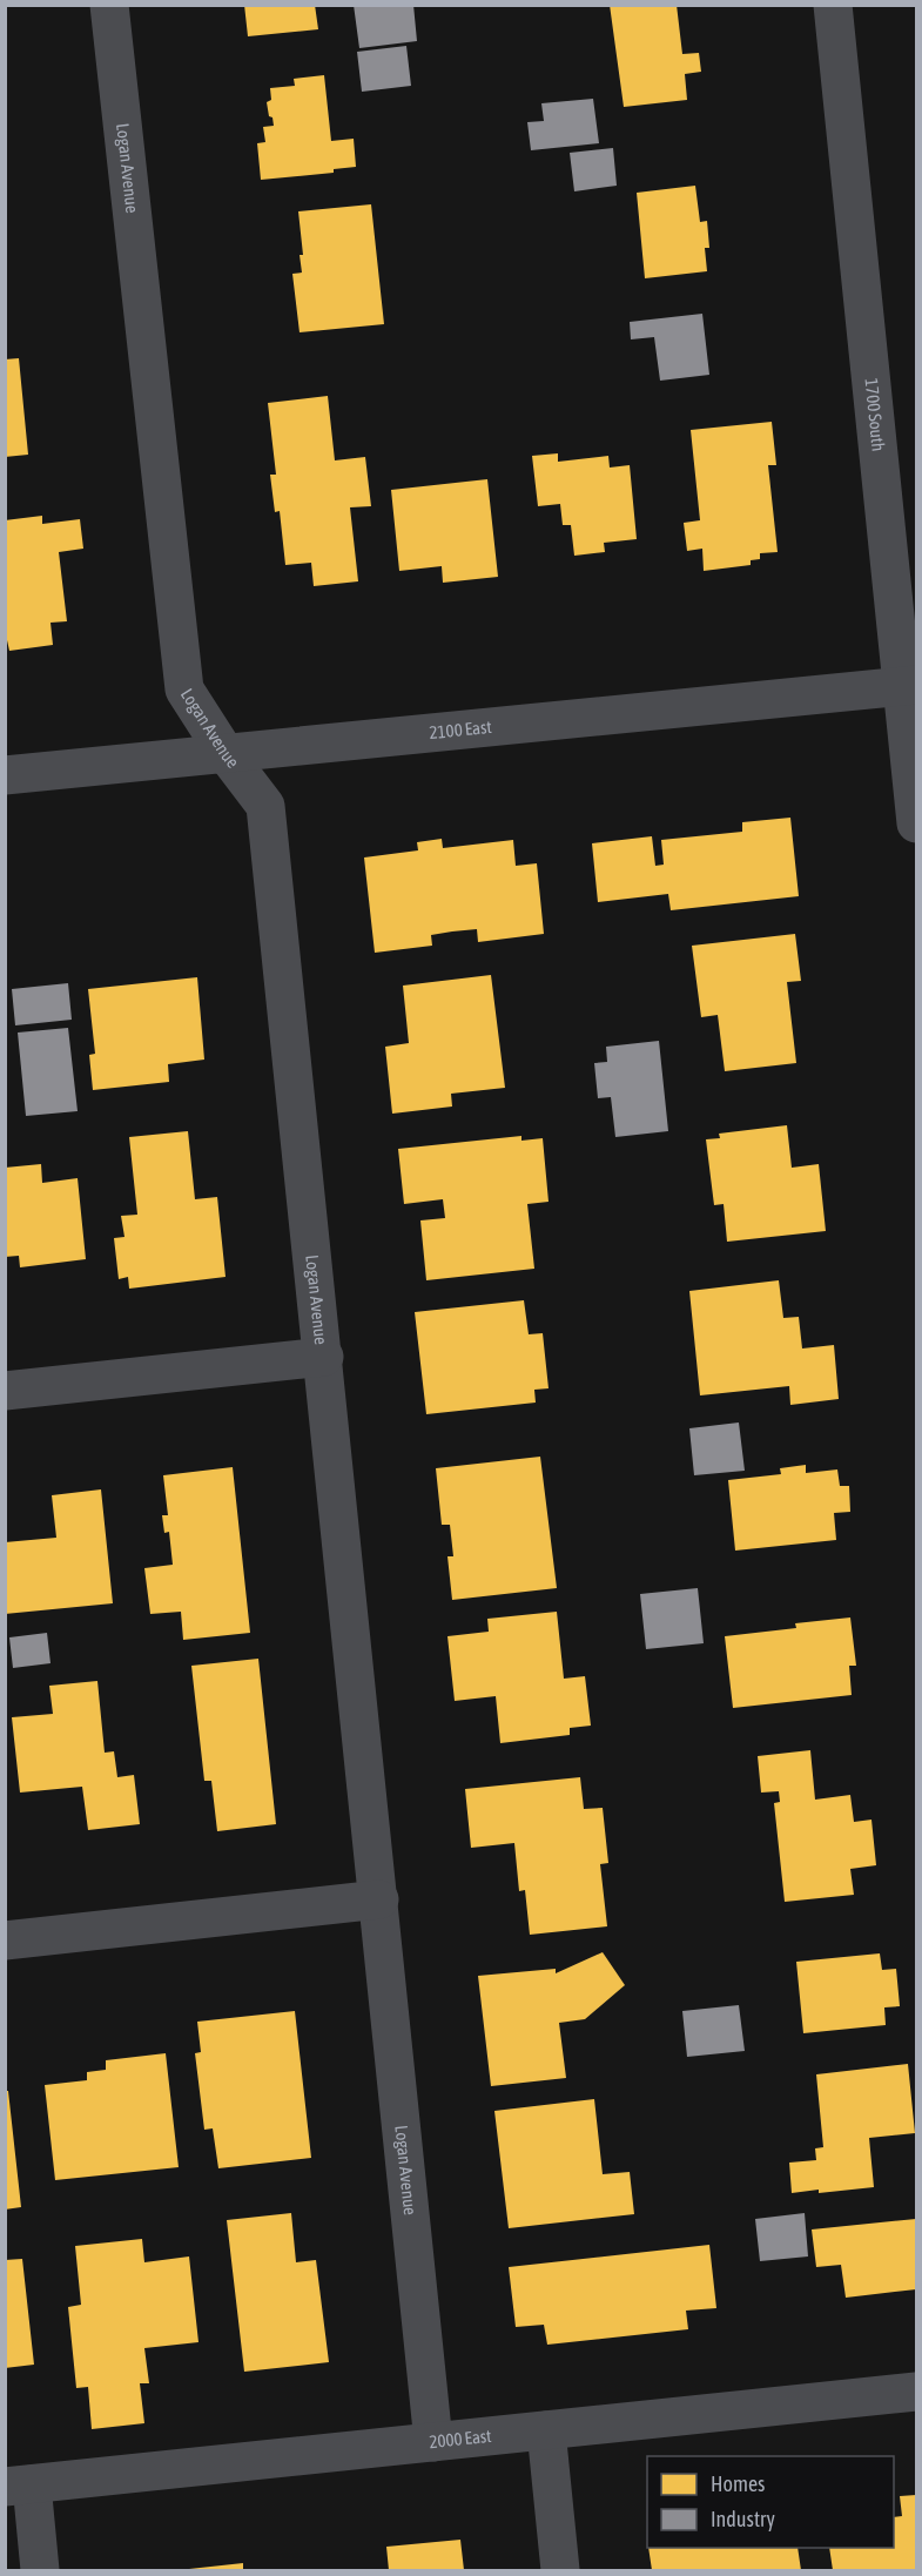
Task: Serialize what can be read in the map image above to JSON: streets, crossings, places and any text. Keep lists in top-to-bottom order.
{
  "streets": {
    "street": [
      "Logan Avenue",
      "1700 South",
      "2100 East",
      "2000 East"
    ]
  },
  "crossings": [
    ["Logan Avenue", "2100 East"],
    ["Logan Avenue", "2000 East"],
    ["1700 South", "2100 East"]
  ],
  "legend": ["Homes", "Industry"]
}
